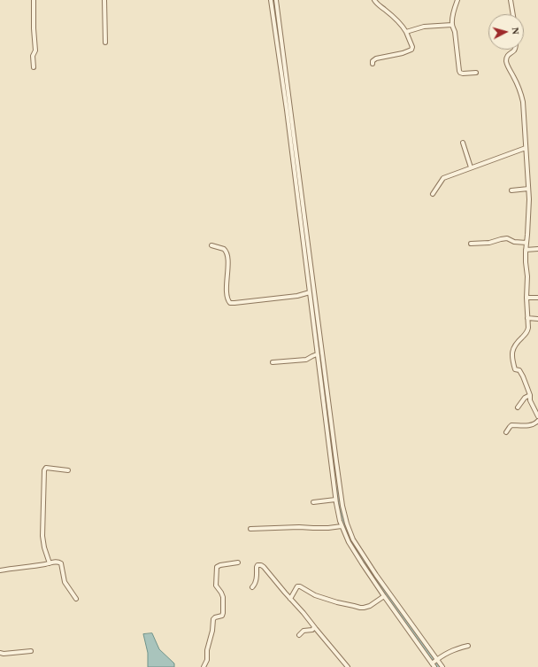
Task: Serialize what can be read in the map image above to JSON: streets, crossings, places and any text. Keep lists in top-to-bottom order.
{
  "north": "right"
}
